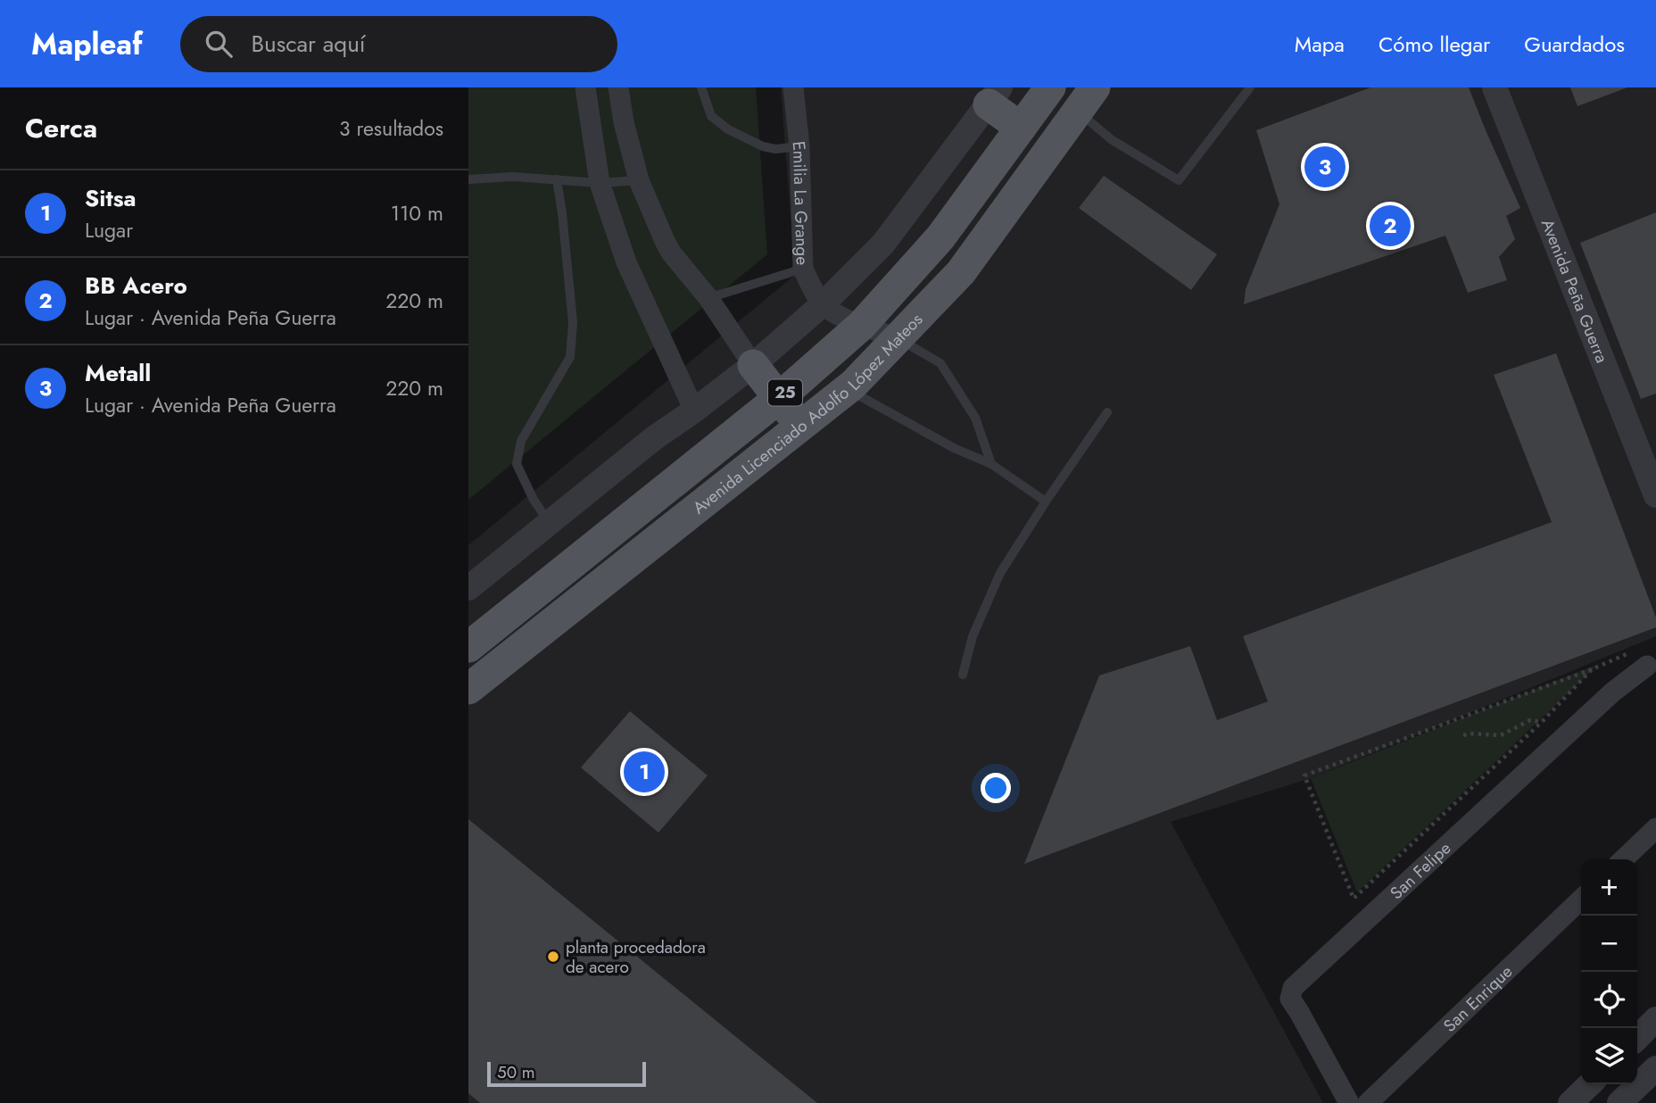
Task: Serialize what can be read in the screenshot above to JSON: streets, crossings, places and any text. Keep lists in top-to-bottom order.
{
  "streets": {
    "main road": ["25", "Avenida Licenciado Adolfo López Mateos"],
    "street": [
      "Emilia La Grange",
      "Avenida Peña Guerra",
      "San Felipe",
      "San Enrique"
    ]
  },
  "places": ["planta procedadora de acero"],
  "scale_bar": "50 m",
  "page": {
    "header": "Mapleaf",
    "search": "Buscar aquí",
    "nav": ["Mapa", "Cómo llegar", "Guardados"],
    "heading": ["Cerca", "3 resultados"],
    "pins": ["3", "2", "1"],
    "list": [
      {
        "mark": "1",
        "name": "Sitsa",
        "note": "Lugar",
        "value": "110 m"
      },
      {
        "mark": "2",
        "name": "BB Acero",
        "note": "Lugar · Avenida Peña Guerra",
        "value": "220 m"
      },
      {
        "mark": "3",
        "name": "Metall",
        "note": "Lugar · Avenida Peña Guerra",
        "value": "220 m"
      }
    ],
    "map_buttons": ["+", "−"],
    "scale": "50 m"
  }
}
